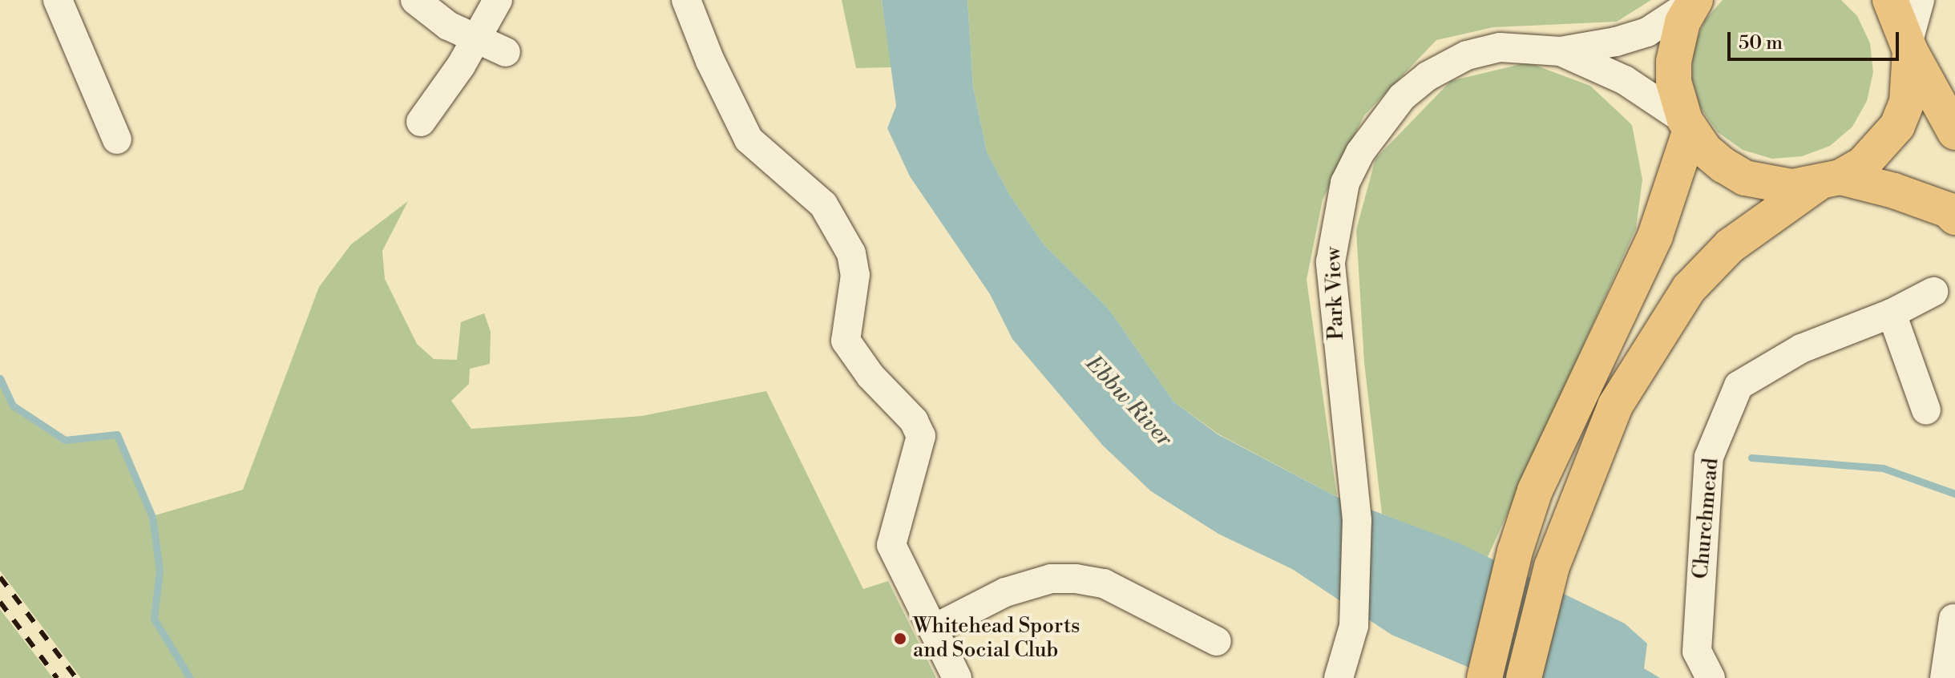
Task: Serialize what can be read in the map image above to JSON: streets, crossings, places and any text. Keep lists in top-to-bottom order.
{
  "streets": {
    "street": ["Park View", "Churchmead"]
  },
  "water": ["Ebbw River"],
  "places": ["Whitehead Sports and Social Club"],
  "scale_bar": "50 m"
}
